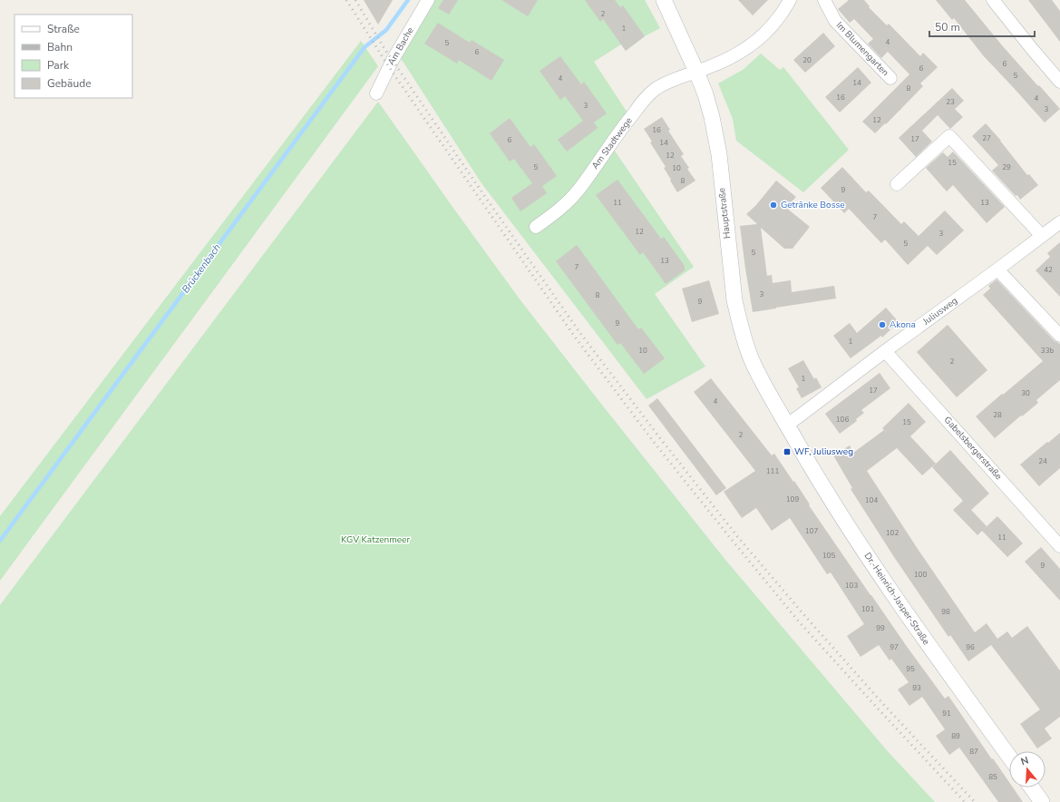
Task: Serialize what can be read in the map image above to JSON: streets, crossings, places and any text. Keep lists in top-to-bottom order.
{
  "streets": {
    "street": [
      "Am Bache",
      "Im Blumengarten",
      "Am Stadtwege",
      "Hauptstraße",
      "Juliusweg",
      "Gabelsbergerstraße",
      "Dr.-Heinrich-Jasper-Straße"
    ]
  },
  "crossings": [
    ["Am Stadtwege", "Hauptstraße"],
    ["Hauptstraße", "Juliusweg"],
    ["Hauptstraße", "Dr.-Heinrich-Jasper-Straße"],
    ["Juliusweg", "Gabelsbergerstraße"],
    ["Juliusweg", "Dr.-Heinrich-Jasper-Straße"]
  ],
  "water": ["Brückenbach"],
  "parks": ["KGV Katzenmeer"],
  "places": {
    "other": ["Getränke Bosse", "Akona"],
    "transit": ["WF, Juliusweg"]
  },
  "house_numbers": [
    "2",
    "1",
    "4",
    "5",
    "6",
    "20",
    "6",
    "6",
    "5",
    "4",
    "14",
    "8",
    "16",
    "4",
    "23",
    "3",
    "3",
    "12",
    "16",
    "27",
    "17",
    "6",
    "14",
    "12",
    "15",
    "5",
    "29",
    "10",
    "8",
    "9",
    "11",
    "13",
    "7",
    "12",
    "3",
    "5",
    "5",
    "13",
    "7",
    "42",
    "3",
    "8",
    "9",
    "9",
    "1",
    "10",
    "33b",
    "2",
    "1",
    "17",
    "30",
    "4",
    "28",
    "106",
    "15",
    "2",
    "24",
    "111",
    "109",
    "104",
    "107",
    "102",
    "11",
    "105",
    "9",
    "100",
    "103",
    "101",
    "98",
    "99",
    "97",
    "96",
    "95",
    "93",
    "91",
    "89",
    "87",
    "85"
  ],
  "legend": [
    "Straße",
    "Bahn",
    "Park",
    "Gebäude"
  ],
  "scale_bar": "50 m",
  "north": "top"
}
